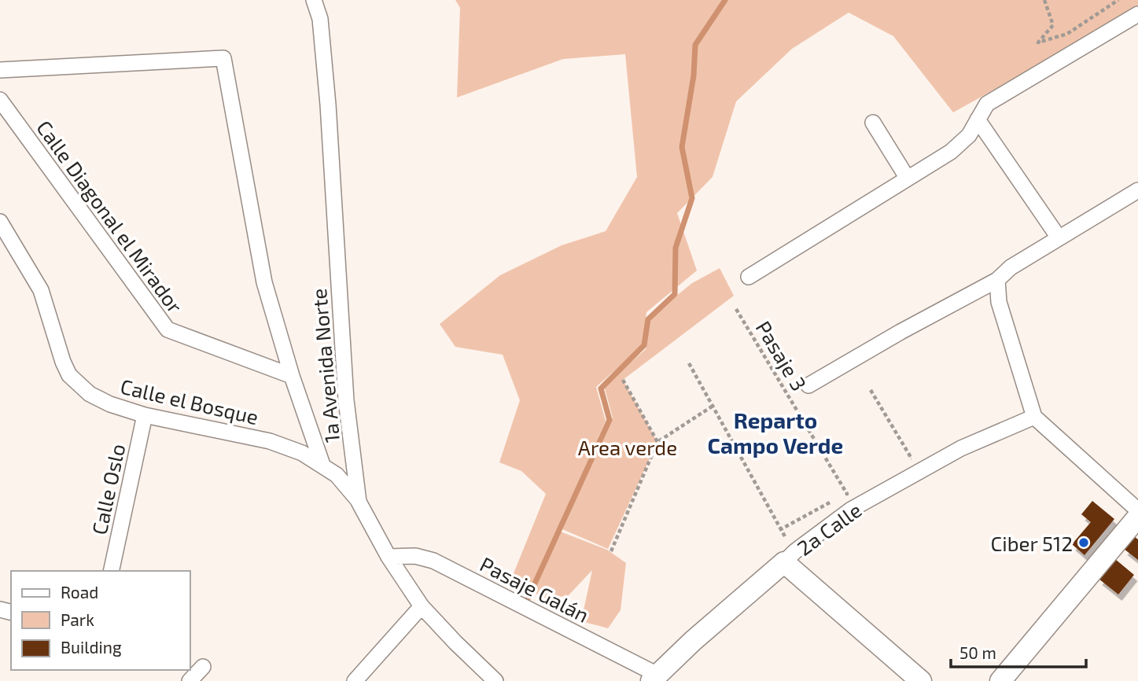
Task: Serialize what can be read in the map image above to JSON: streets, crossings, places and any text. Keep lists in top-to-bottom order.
{
  "streets": {
    "street": [
      "Calle Diagonal el Mirador",
      "1a Avenida Norte",
      "Calle el Bosque",
      "Calle Oslo",
      "2a Calle",
      "Pasaje Galán"
    ],
    "path": ["Pasaje 3"]
  },
  "crossings": [
    ["1a Avenida Norte", "Calle el Bosque"],
    ["1a Avenida Norte", "Pasaje Galán"],
    ["Calle el Bosque", "Calle Oslo"],
    ["2a Calle", "Pasaje Galán"]
  ],
  "districts": ["Reparto Campo Verde"],
  "parks": ["Area verde"],
  "places": ["Ciber 512"],
  "legend": ["Road", "Park", "Building"],
  "scale_bar": "50 m"
}
